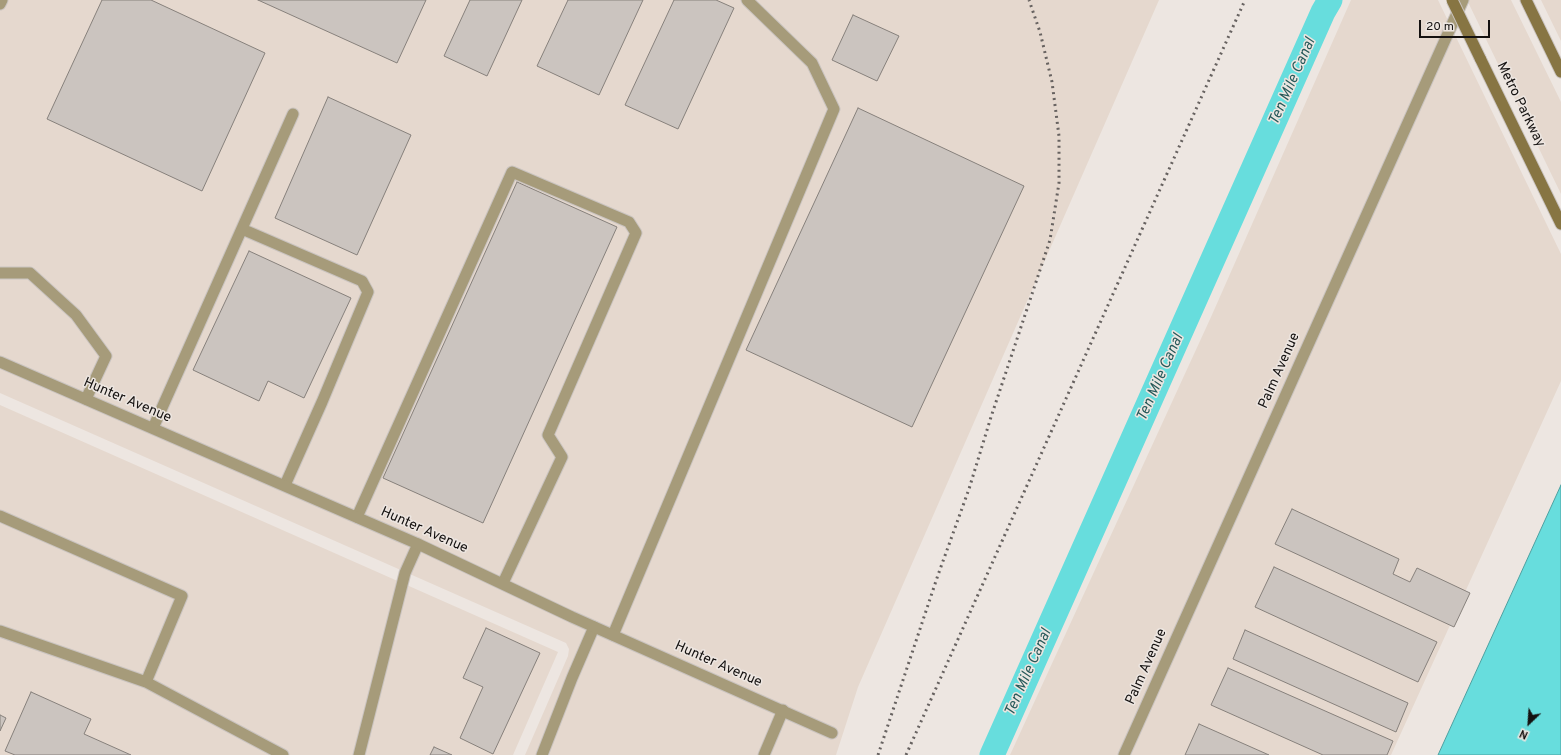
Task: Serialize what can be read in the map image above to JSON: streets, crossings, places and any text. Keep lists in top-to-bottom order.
{
  "streets": {
    "main road": ["Metro Parkway"],
    "street": ["Palm Avenue", "Hunter Avenue"]
  },
  "water": ["Ten Mile Canal"],
  "scale_bar": "20 m",
  "north": "bottom left"
}
